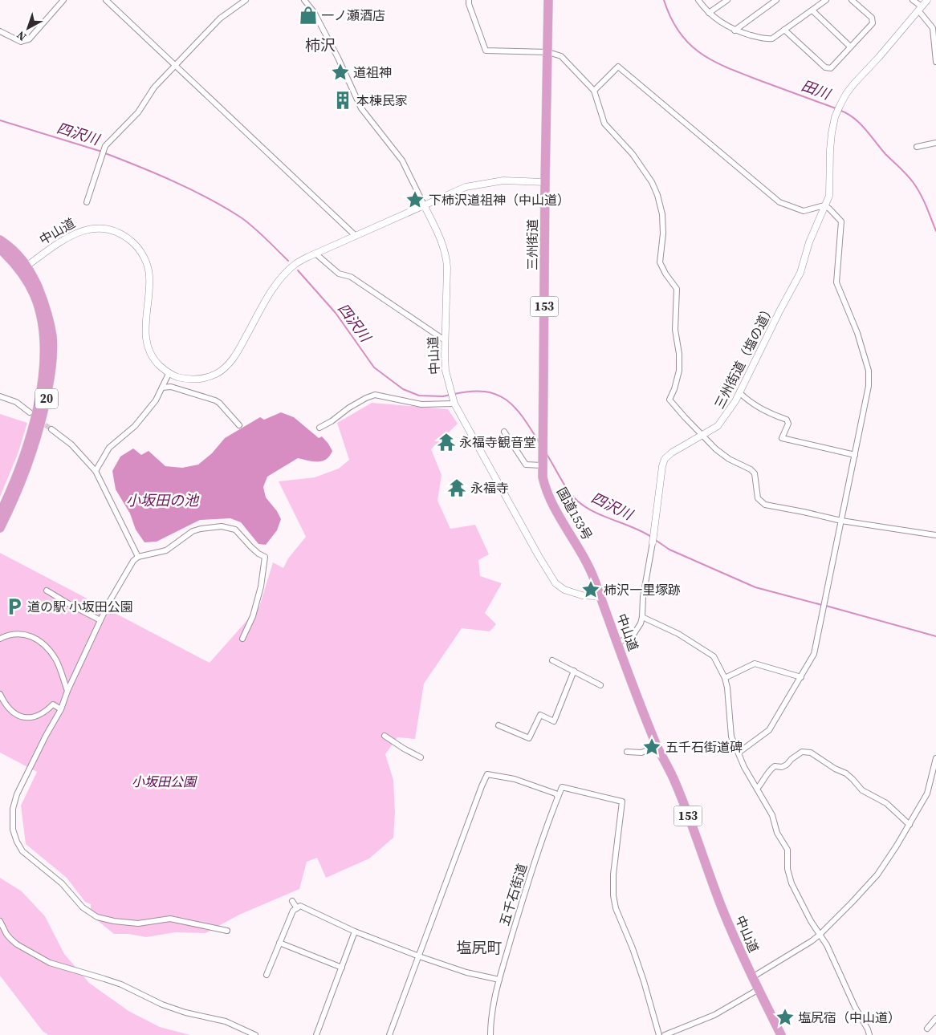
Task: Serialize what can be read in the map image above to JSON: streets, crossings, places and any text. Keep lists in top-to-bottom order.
{
  "streets": {
    "highway": [
      "中山道",
      "三州街道",
      "153",
      "20",
      "国道153号"
    ],
    "street": ["三州街道（塩の道）", "五千石街道"]
  },
  "crossings": [
    ["中山道", "三州街道（塩の道）"],
    ["中山道", "20"],
    ["中山道", "国道153号"],
    ["三州街道", "国道153号"]
  ],
  "districts": ["柿沢", "塩尻町"],
  "water": ["田川", "四沢川", "小坂田の池"],
  "parks": ["小坂田公園"],
  "places": {
    "shop": ["一ノ瀬酒店"],
    "place": [
      "道祖神",
      "下柿沢道祖神（中山道）",
      "柿沢一里塚跡",
      "五千石街道碑",
      "塩尻宿（中山道）"
    ],
    "building": ["本棟民家"],
    "temple": ["永福寺観音堂", "永福寺"],
    "parking": ["道の駅 小坂田公園"]
  },
  "north": "bottom left"
}
